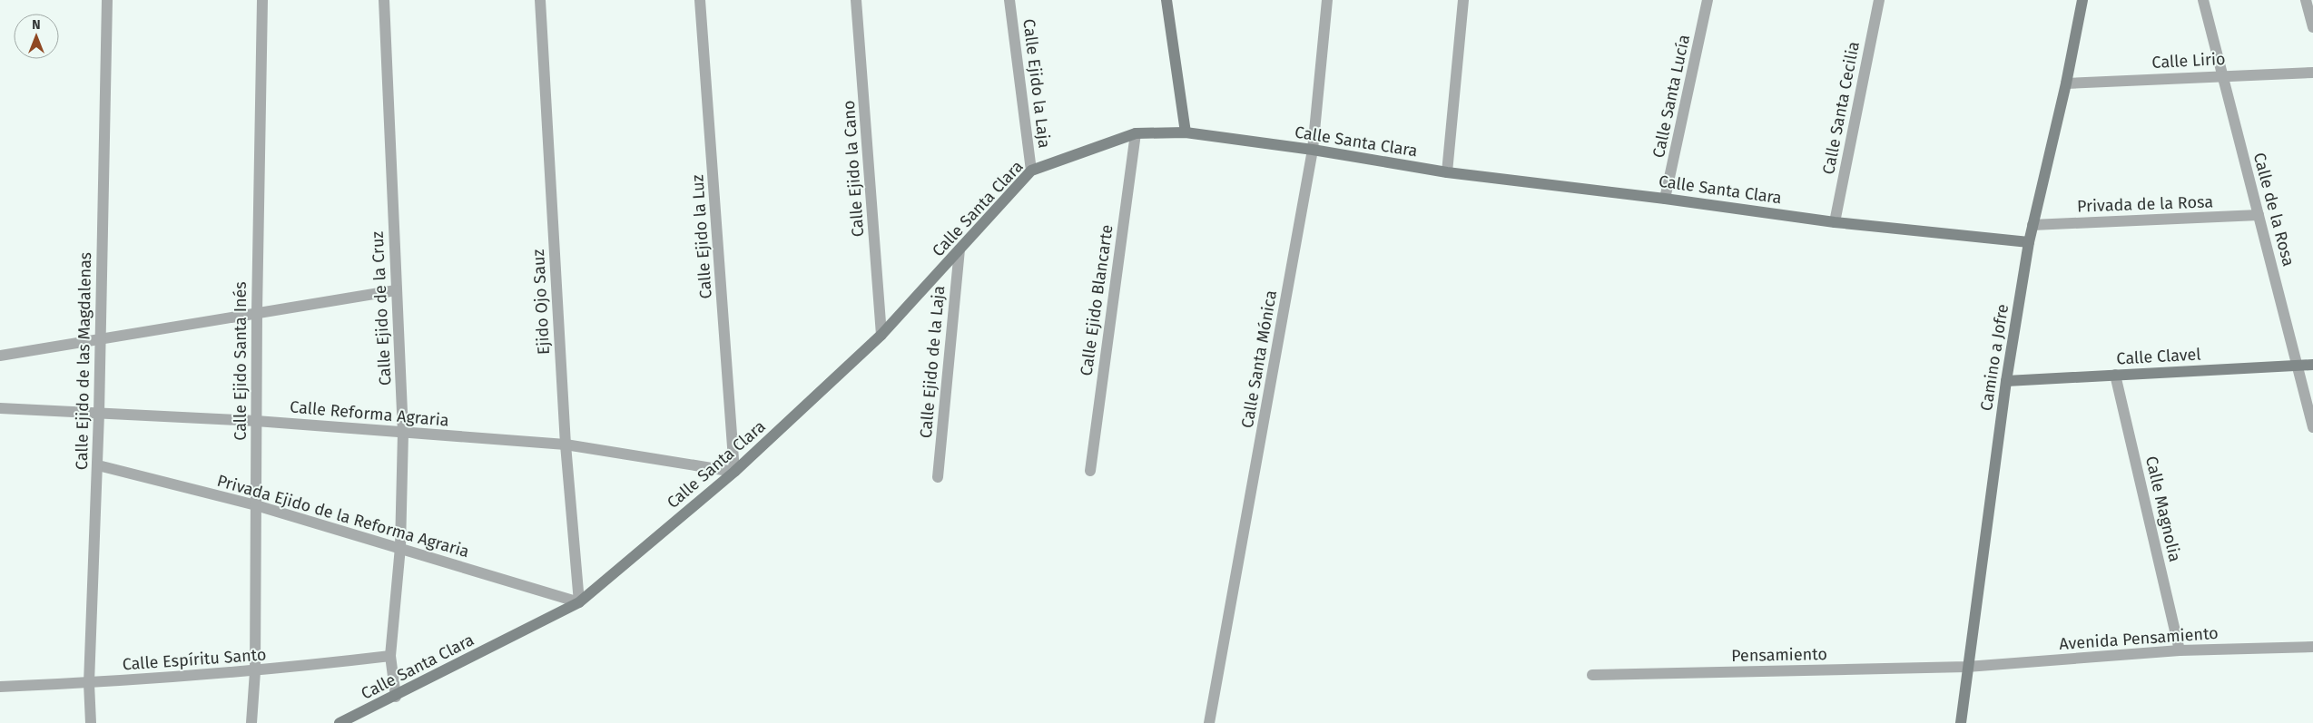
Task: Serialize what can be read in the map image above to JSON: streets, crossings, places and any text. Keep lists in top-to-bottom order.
{
  "streets": {
    "street": [
      "Calle Lirio",
      "Calle Ejido la Laja",
      "Calle Santa Lucía",
      "Calle Santa Cecilia",
      "Calle Santa Clara",
      "Calle Ejido la Cano",
      "Privada de la Rosa",
      "Calle de la Rosa",
      "Calle Ejido la Luz",
      "Calle Ejido Blancarte",
      "Ejido Ojo Sauz",
      "Calle Ejido de la Cruz",
      "Calle Clavel",
      "Camino a Jofre",
      "Calle Santa Mónica",
      "Calle Ejido de las Magdalenas",
      "Calle Ejido Santa Inés",
      "Calle Ejido de la Laja",
      "Calle Reforma Agraria",
      "Calle Magnolia",
      "Privada Ejido de la Reforma Agraria",
      "Avenida Pensamiento",
      "Pensamiento",
      "Calle Espíritu Santo"
    ]
  },
  "crossings": [
    ["Calle Lirio", "Calle de la Rosa"],
    ["Calle Lirio", "Camino a Jofre"],
    ["Calle Ejido la Laja", "Calle Santa Clara"],
    ["Calle Santa Lucía", "Calle Santa Clara"],
    ["Calle Santa Cecilia", "Calle Santa Clara"],
    ["Calle Santa Clara", "Calle Ejido la Cano"],
    ["Calle Santa Clara", "Calle Ejido la Luz"],
    ["Calle Santa Clara", "Calle Ejido Blancarte"],
    ["Calle Santa Clara", "Ejido Ojo Sauz"],
    ["Calle Santa Clara", "Calle Ejido de la Cruz"],
    ["Calle Santa Clara", "Camino a Jofre"],
    ["Calle Santa Clara", "Calle Santa Mónica"],
    ["Calle Santa Clara", "Calle Ejido de la Laja"],
    ["Calle Santa Clara", "Calle Reforma Agraria"],
    ["Calle Santa Clara", "Privada Ejido de la Reforma Agraria"],
    ["Privada de la Rosa", "Calle de la Rosa"],
    ["Privada de la Rosa", "Camino a Jofre"],
    ["Calle de la Rosa", "Calle Clavel"],
    ["Calle Ejido la Luz", "Calle Reforma Agraria"],
    ["Ejido Ojo Sauz", "Calle Reforma Agraria"],
    ["Ejido Ojo Sauz", "Privada Ejido de la Reforma Agraria"],
    ["Calle Ejido de la Cruz", "Calle Reforma Agraria"],
    ["Calle Ejido de la Cruz", "Privada Ejido de la Reforma Agraria"],
    ["Calle Ejido de la Cruz", "Calle Espíritu Santo"],
    ["Calle Clavel", "Camino a Jofre"],
    ["Calle Clavel", "Calle Magnolia"],
    ["Camino a Jofre", "Avenida Pensamiento"],
    ["Camino a Jofre", "Pensamiento"],
    ["Calle Ejido de las Magdalenas", "Calle Reforma Agraria"],
    ["Calle Ejido de las Magdalenas", "Privada Ejido de la Reforma Agraria"],
    ["Calle Ejido de las Magdalenas", "Calle Espíritu Santo"],
    ["Calle Ejido Santa Inés", "Calle Reforma Agraria"],
    ["Calle Ejido Santa Inés", "Privada Ejido de la Reforma Agraria"],
    ["Calle Ejido Santa Inés", "Calle Espíritu Santo"],
    ["Calle Magnolia", "Avenida Pensamiento"],
    ["Avenida Pensamiento", "Pensamiento"]
  ],
  "north": "top"
}
